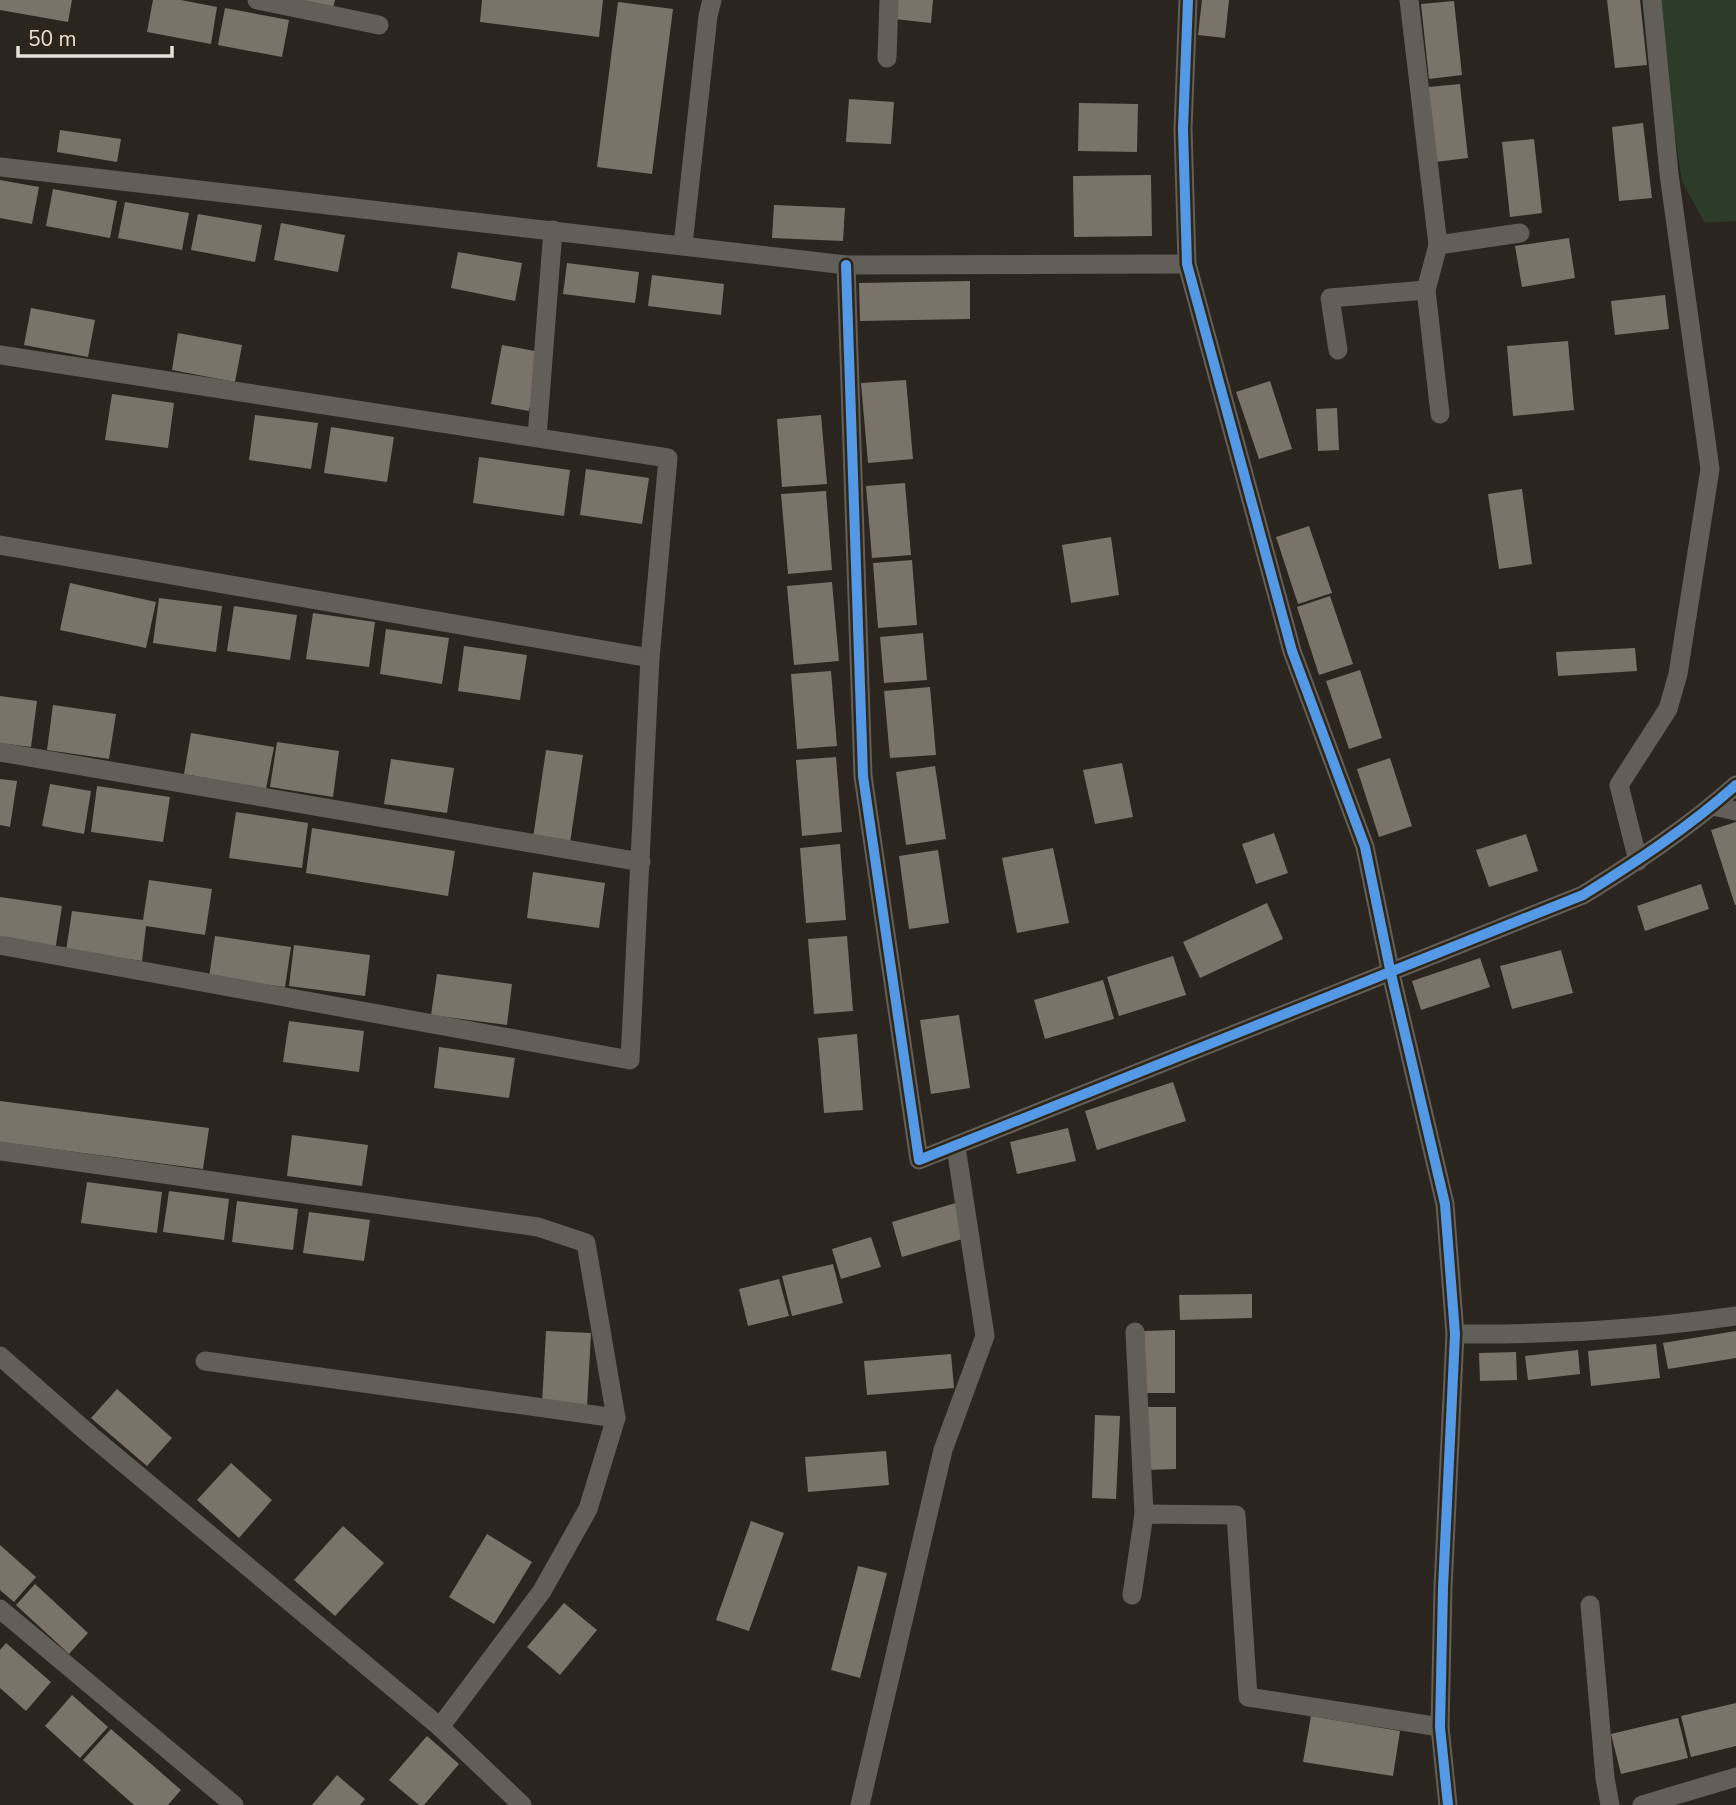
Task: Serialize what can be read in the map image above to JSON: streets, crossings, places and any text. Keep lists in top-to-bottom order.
{
  "scale_bar": "50 m"
}
